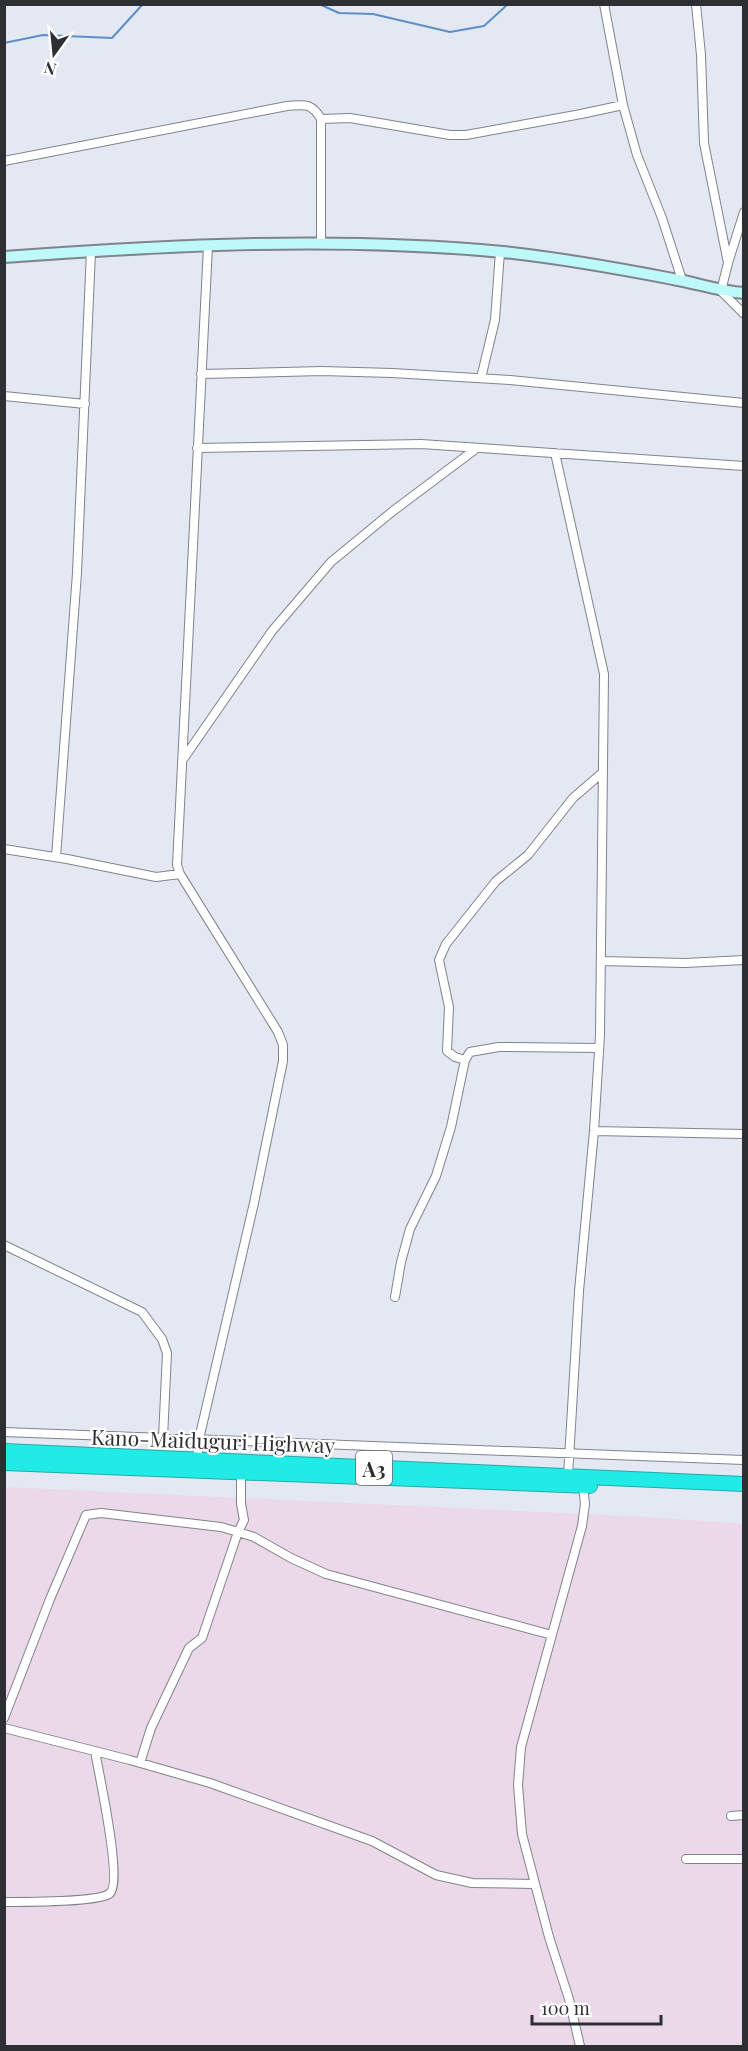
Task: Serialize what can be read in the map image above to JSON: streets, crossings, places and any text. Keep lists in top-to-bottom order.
{
  "streets": {
    "highway": ["Kano-Maiduguri Highway", "A3"]
  },
  "scale_bar": "100 m",
  "north": "bottom"
}
